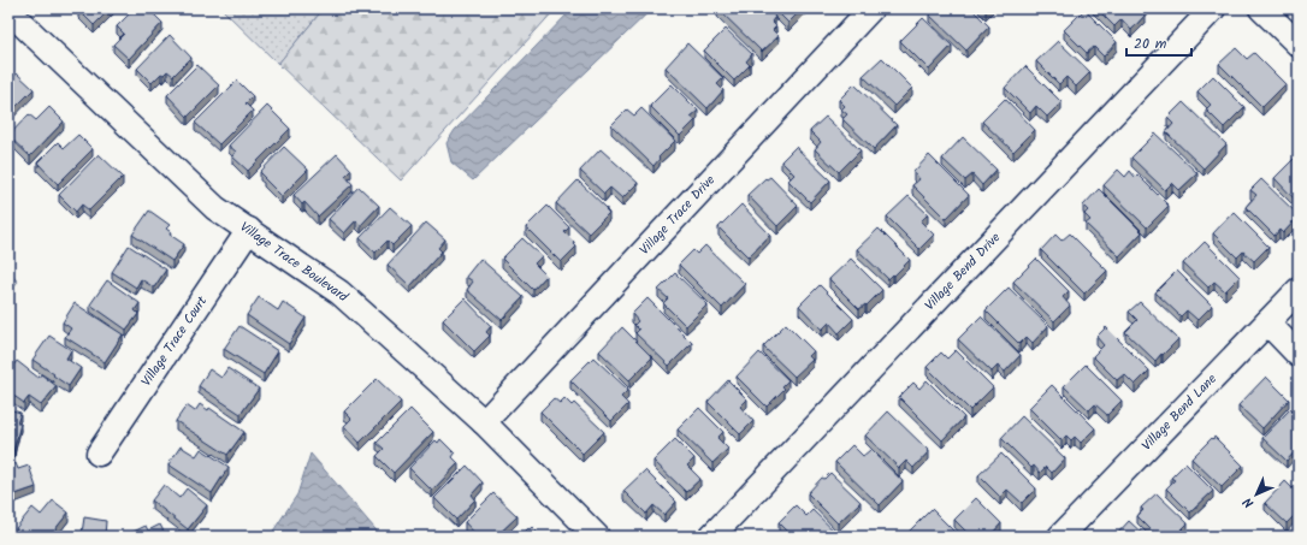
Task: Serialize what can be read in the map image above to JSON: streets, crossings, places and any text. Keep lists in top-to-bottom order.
{
  "streets": {
    "street": [
      "Village Trace Drive",
      "Village Trace Boulevard",
      "Village Bend Drive",
      "Village Trace Court",
      "Village Bend Lane"
    ]
  },
  "crossings": [
    ["Village Trace Drive", "Village Trace Boulevard"],
    ["Village Trace Boulevard", "Village Trace Court"]
  ],
  "scale_bar": "20 m",
  "north": "bottom left"
}
